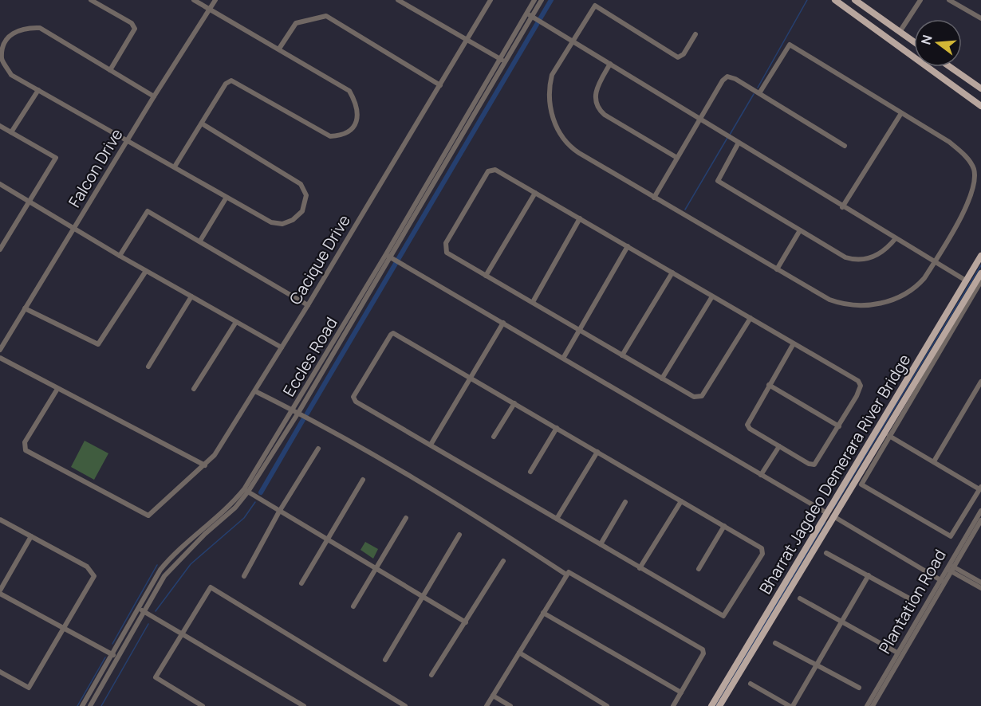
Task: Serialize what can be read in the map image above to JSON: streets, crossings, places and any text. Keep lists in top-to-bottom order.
{
  "streets": {
    "main road": ["Bharrat Jagdeo Demerara River Bridge"],
    "street": [
      "Falcon Drive",
      "Cacique Drive",
      "Eccles Road",
      "Plantation Road"
    ]
  },
  "north": "left"
}
